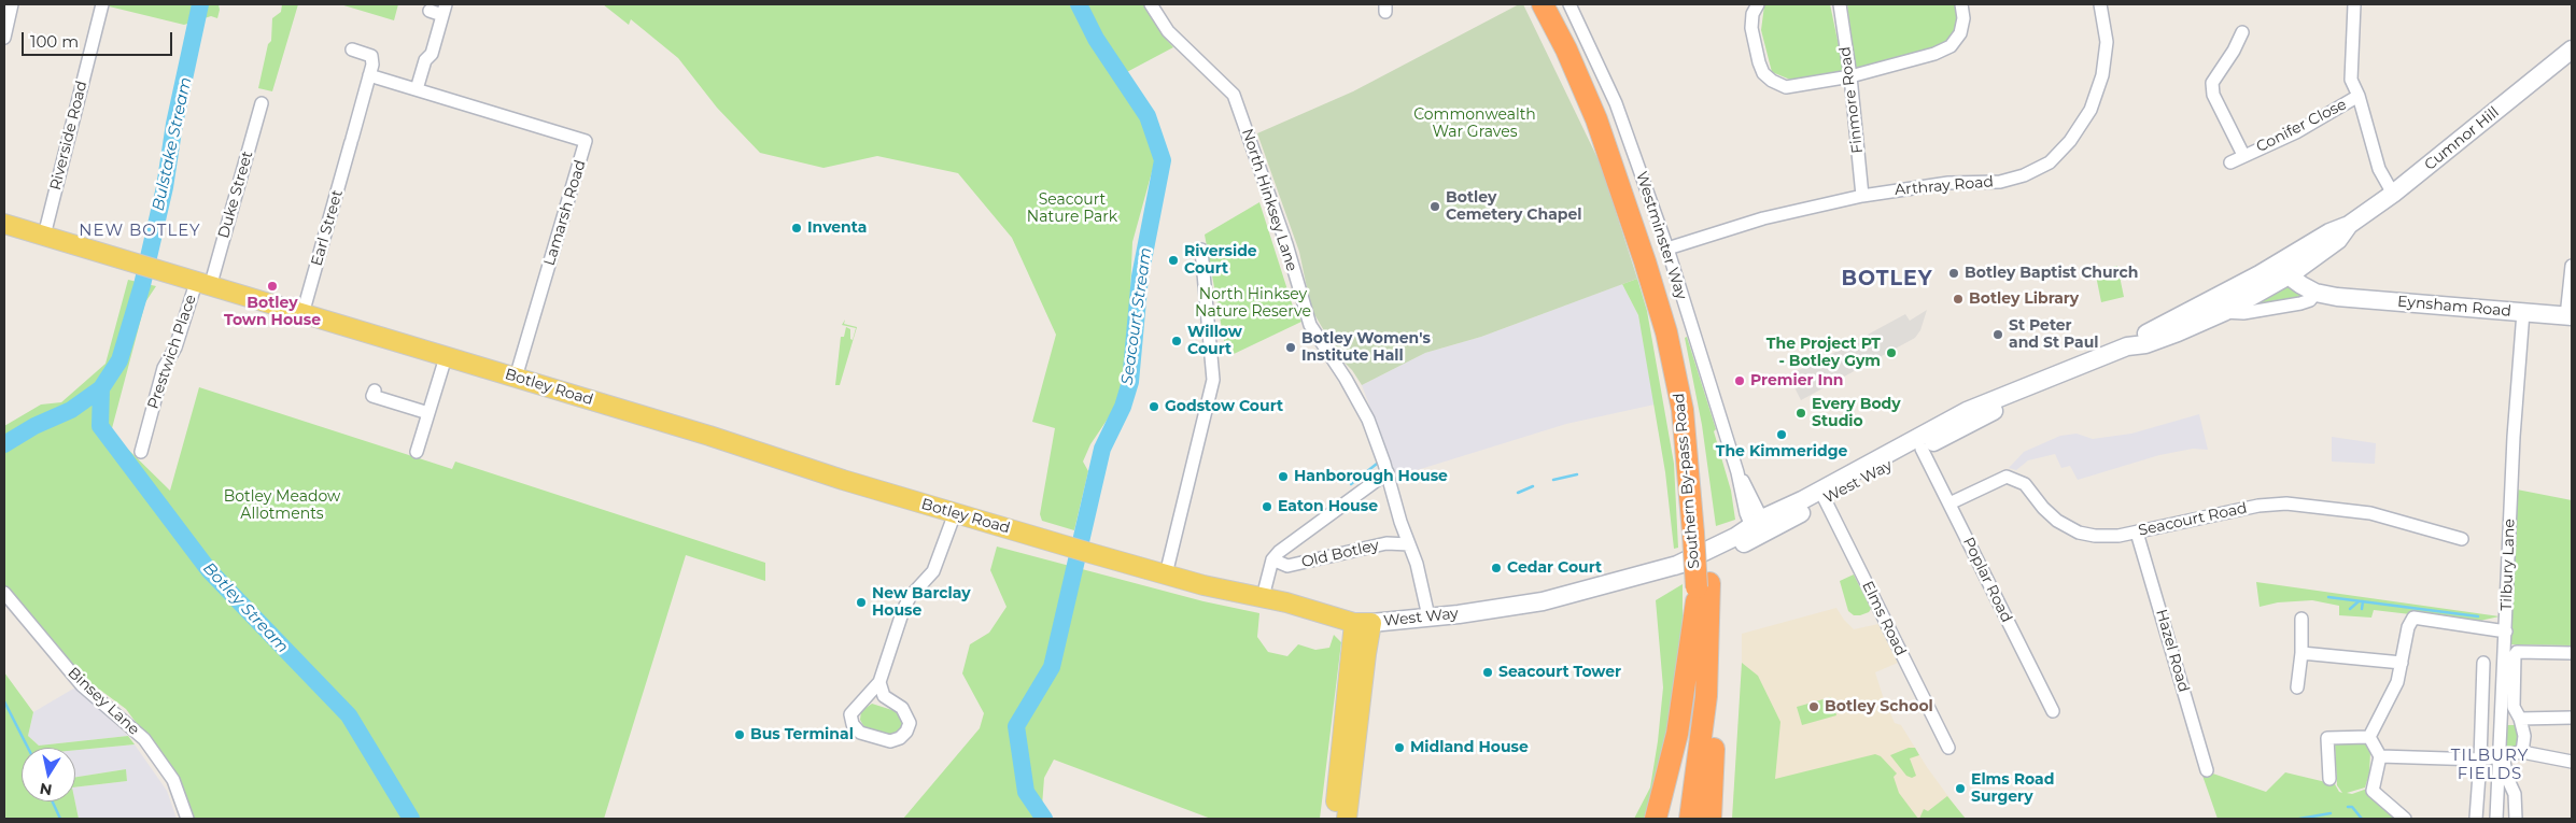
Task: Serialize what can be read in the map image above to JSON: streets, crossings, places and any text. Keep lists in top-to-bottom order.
{
  "streets": {
    "highway": ["Southern By-pass Road"],
    "main road": [
      "Cumnor Hill",
      "Eynsham Road",
      "Botley Road",
      "West Way"
    ],
    "street": [
      "Finmore Road",
      "Conifer Close",
      "Riverside Road",
      "Arthray Road",
      "Duke Street",
      "North Hinksey Lane",
      "Lamarsh Road",
      "Earl Street",
      "Westminster Way",
      "Prestwich Place",
      "Seacourt Road",
      "Old Botley",
      "Tilbury Lane",
      "Poplar Road",
      "Elms Road",
      "Hazel Road",
      "Binsey Lane"
    ]
  },
  "crossings": [
    ["Finmore Road", "Arthray Road"],
    ["Riverside Road", "Botley Road"],
    ["Cumnor Hill", "Eynsham Road"],
    ["Cumnor Hill", "West Way"],
    ["Arthray Road", "Westminster Way"],
    ["Duke Street", "Prestwich Place"],
    ["Duke Street", "Botley Road"],
    ["North Hinksey Lane", "West Way"],
    ["North Hinksey Lane", "Old Botley"],
    ["Lamarsh Road", "Earl Street"],
    ["Lamarsh Road", "Botley Road"],
    ["Earl Street", "Botley Road"],
    ["Westminster Way", "West Way"],
    ["Eynsham Road", "West Way"],
    ["Eynsham Road", "Tilbury Lane"],
    ["Prestwich Place", "Botley Road"],
    ["Botley Road", "West Way"],
    ["West Way", "Poplar Road"],
    ["West Way", "Elms Road"],
    ["Seacourt Road", "Poplar Road"],
    ["Seacourt Road", "Hazel Road"]
  ],
  "districts": ["NEW BOTLEY", "BOTLEY", "TILBURY FIELDS"],
  "water": ["Bulstake Stream", "Seacourt Stream", "Botley Stream"],
  "parks": [
    "Commonwealth War Graves",
    "Seacourt Nature Park",
    "North Hinksey Nature Reserve",
    "Botley Meadow Allotments"
  ],
  "places": [
    "Botley Cemetery Chapel",
    "Inventa",
    "Riverside Court",
    "Botley Baptist Church",
    "Botley Town House",
    "Botley Library",
    "St Peter and St Paul",
    "Willow Court",
    "Botley Women's Institute Hall",
    "The Project PT - Botley Gym",
    "Premier Inn",
    "Godstow Court",
    "Every Body Studio",
    "The Kimmeridge",
    "Hanborough House",
    "Eaton House",
    "Cedar Court",
    "New Barclay House",
    "Seacourt Tower",
    "Botley School",
    "Bus Terminal",
    "Midland House",
    "Elms Road Surgery"
  ],
  "scale_bar": "100 m",
  "north": "bottom"
}
